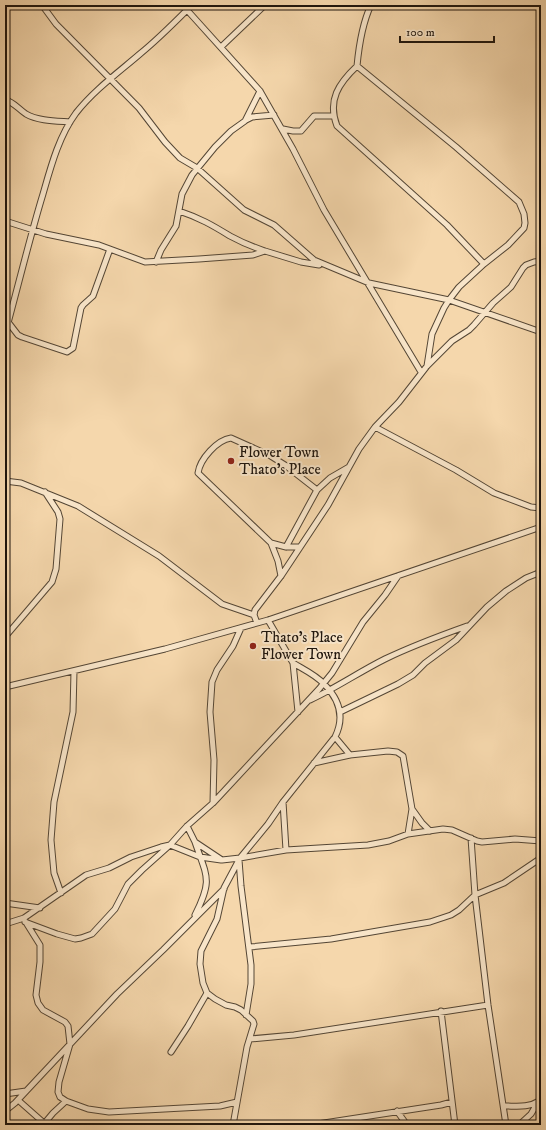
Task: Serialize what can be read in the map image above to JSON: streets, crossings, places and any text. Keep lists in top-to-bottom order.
{
  "places": ["Flower Town Thato's Place", "Thato's Place Flower Town"],
  "scale_bar": "100 m"
}
